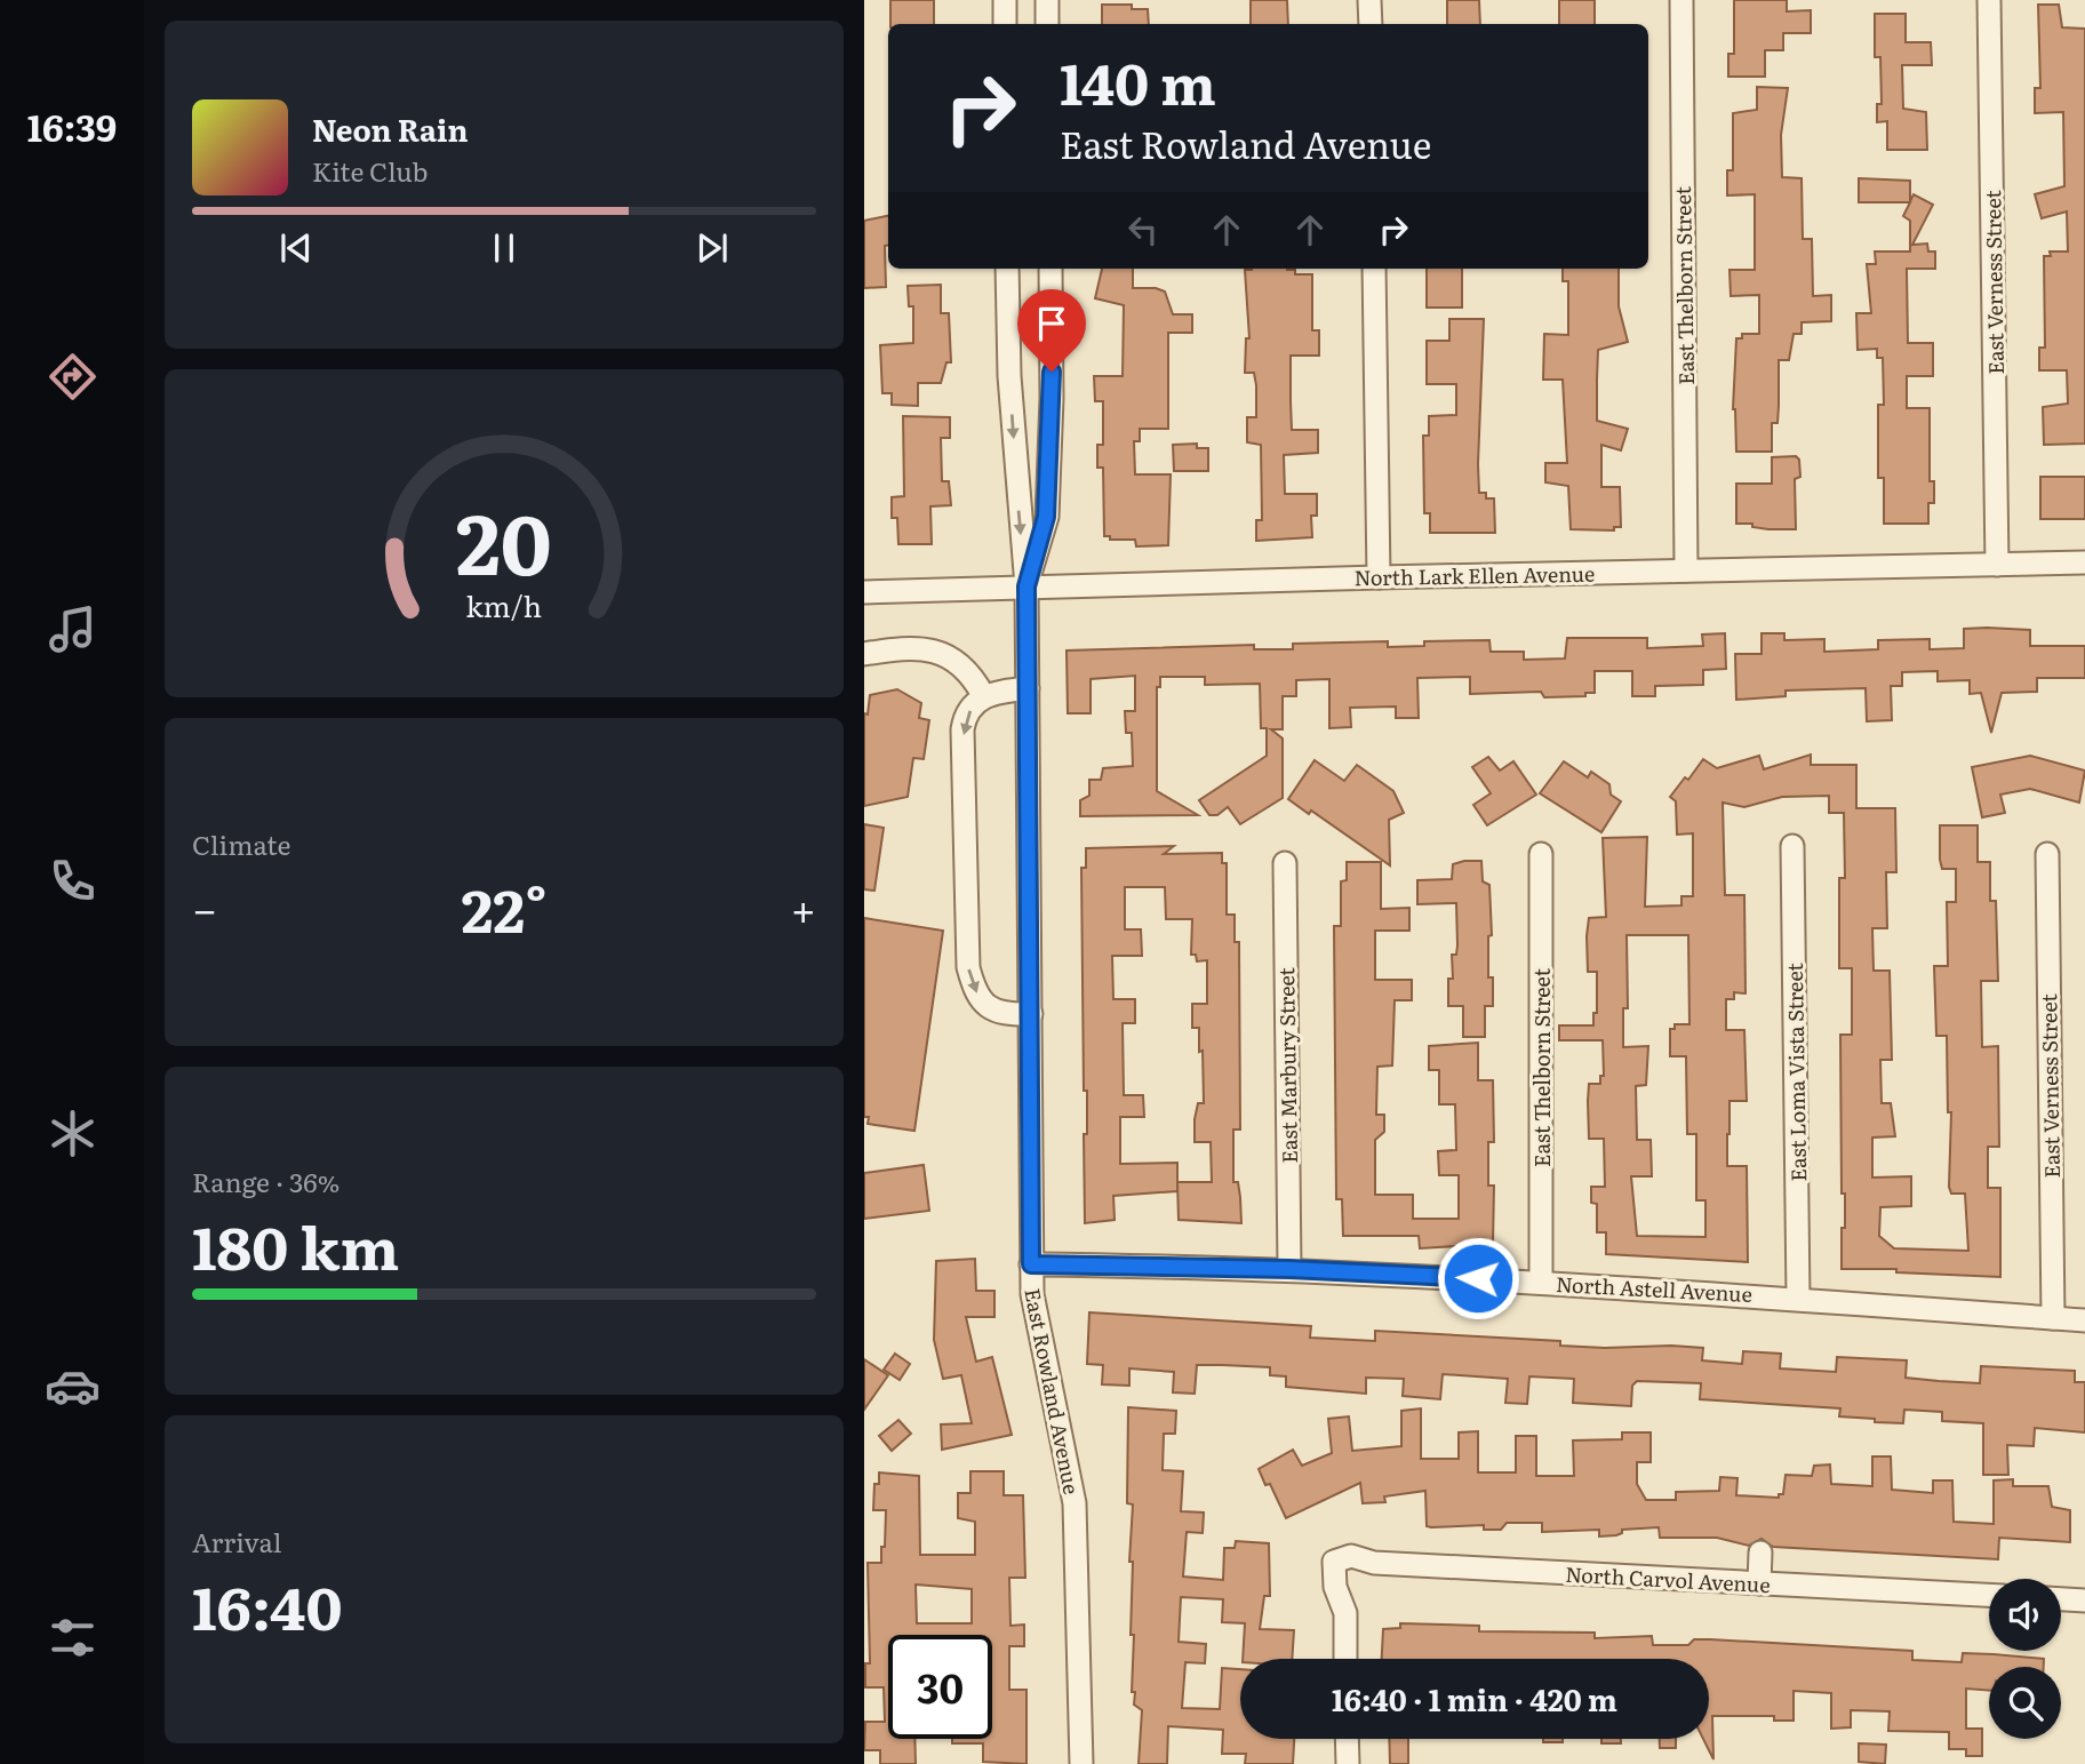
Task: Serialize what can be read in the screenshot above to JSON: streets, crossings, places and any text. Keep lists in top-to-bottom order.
{
  "streets": {
    "street": [
      "East Verness Street",
      "East Thelborn Street",
      "North Lark Ellen Avenue",
      "East Marbury Street",
      "East Loma Vista Street",
      "North Astell Avenue",
      "East Rowland Avenue",
      "North Carvol Avenue"
    ]
  },
  "crossings": [
    ["East Verness Street", "North Lark Ellen Avenue"],
    ["East Verness Street", "North Astell Avenue"],
    ["East Thelborn Street", "North Lark Ellen Avenue"],
    ["East Thelborn Street", "North Astell Avenue"],
    ["North Lark Ellen Avenue", "East Rowland Avenue"],
    ["East Marbury Street", "North Astell Avenue"],
    ["East Loma Vista Street", "North Astell Avenue"],
    ["North Astell Avenue", "East Rowland Avenue"]
  ],
  "page": {
    "tabs": "16:39",
    "turn": ["140 m", "East Rowland Avenue"],
    "song": ["Neon Rain", "Kite Club"],
    "tile": [
      "Climate",
      ["Range · 36%", "180 km"],
      ["Arrival", "16:40"]
    ],
    "heat": ["−", "22°", "+"],
    "limit": "30",
    "trip": "16:40 · 1 min · 420 m",
    "gauge": ["20", "km/h"]
  }
}
